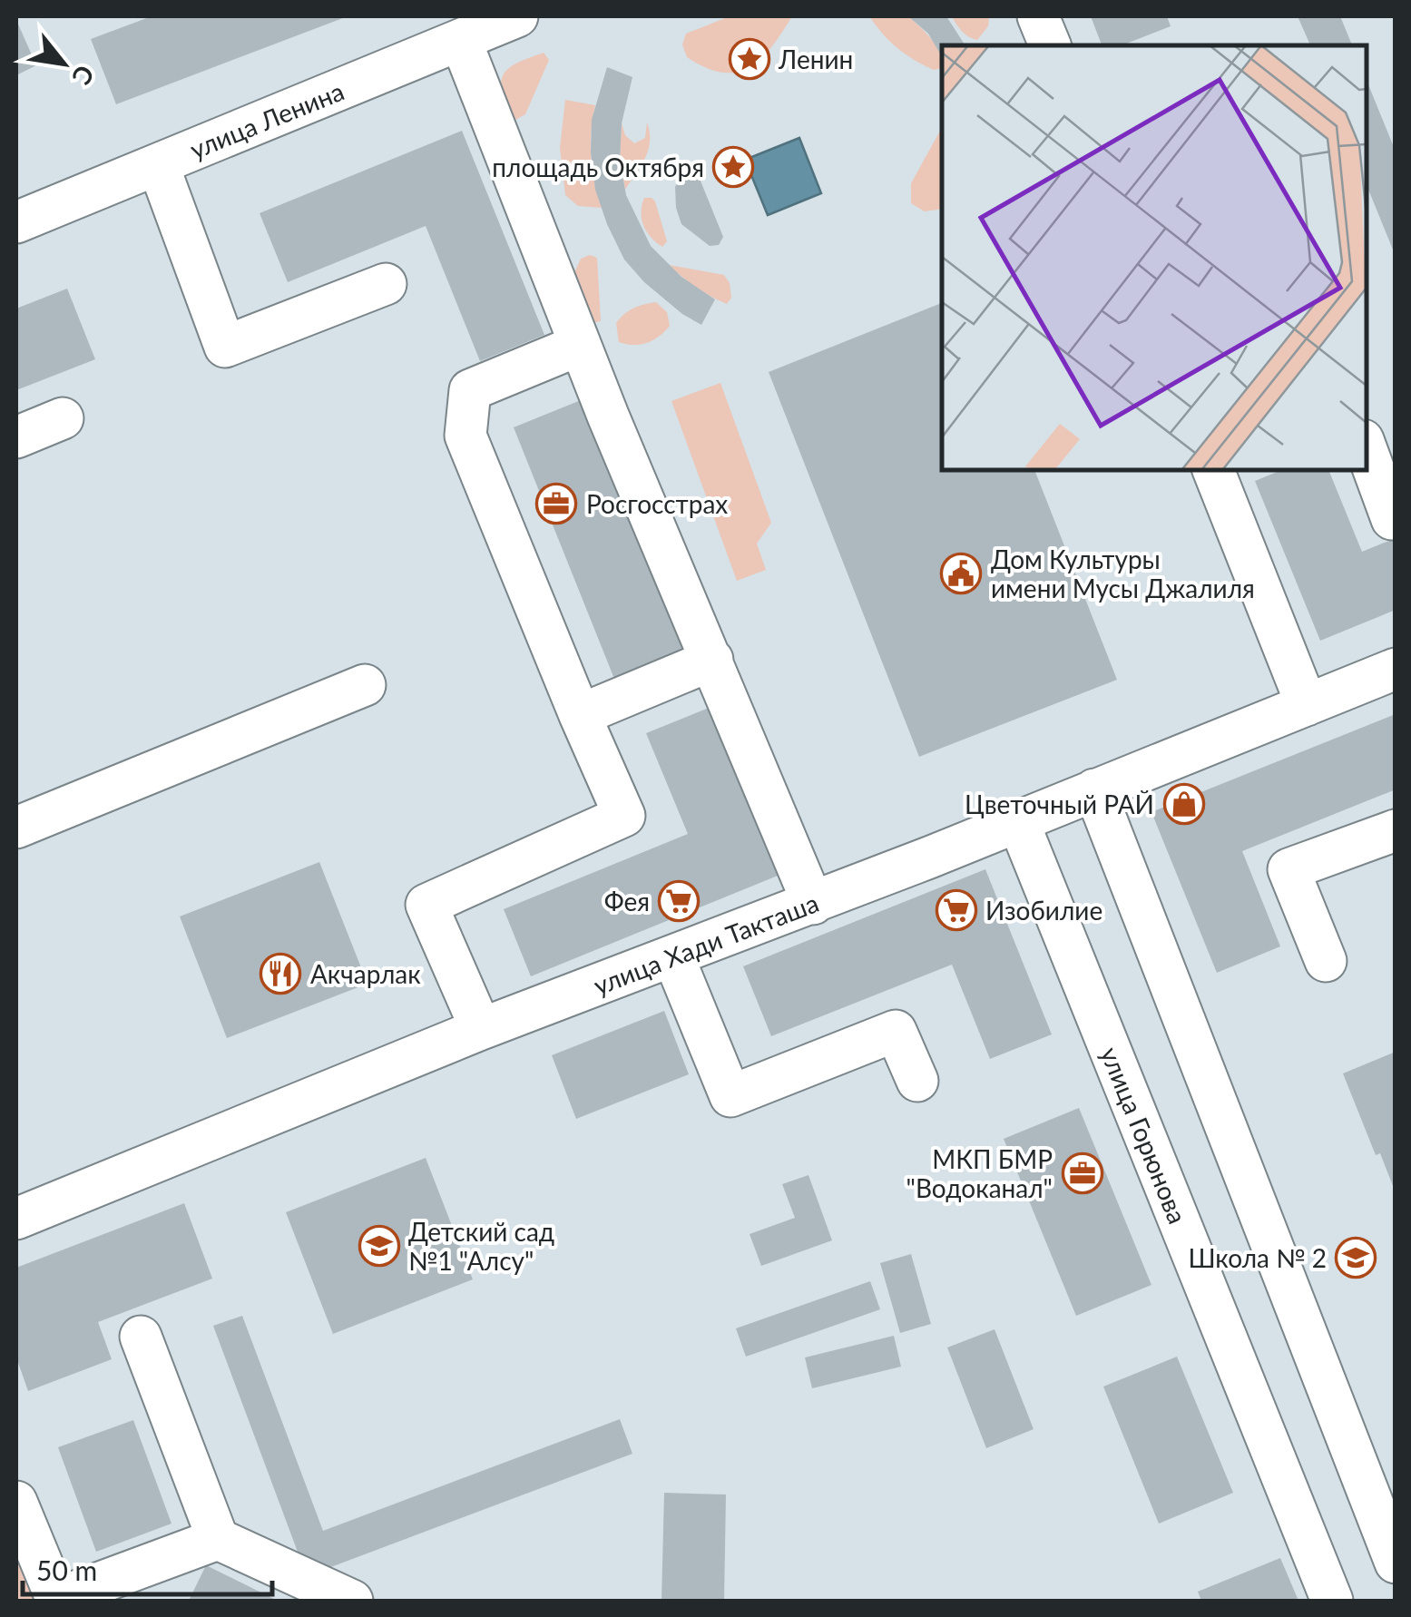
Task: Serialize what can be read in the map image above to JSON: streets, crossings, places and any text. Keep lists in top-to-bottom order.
{
  "streets": {
    "street": ["улица Ленина", "улица Хади Такташа", "улица Горюнова"]
  },
  "crossings": [
    ["улица Хади Такташа", "улица Горюнова"]
  ],
  "places": {
    "place": ["Ленин", "площадь Октября"],
    "office": ["Росгосстрах", "МКП БМР \"Водоканал\""],
    "public building": ["Дом Культуры имени Мусы Джалиля"],
    "shop": ["Цветочный РАЙ"],
    "supermarket": ["Фея", "Изобилие"],
    "restaurant": ["Акчарлак"],
    "school or university": ["Детский сад №1 \"Алсу\"", "Школа № 2"]
  },
  "scale_bar": "50 m",
  "north": "bottom right"
}
